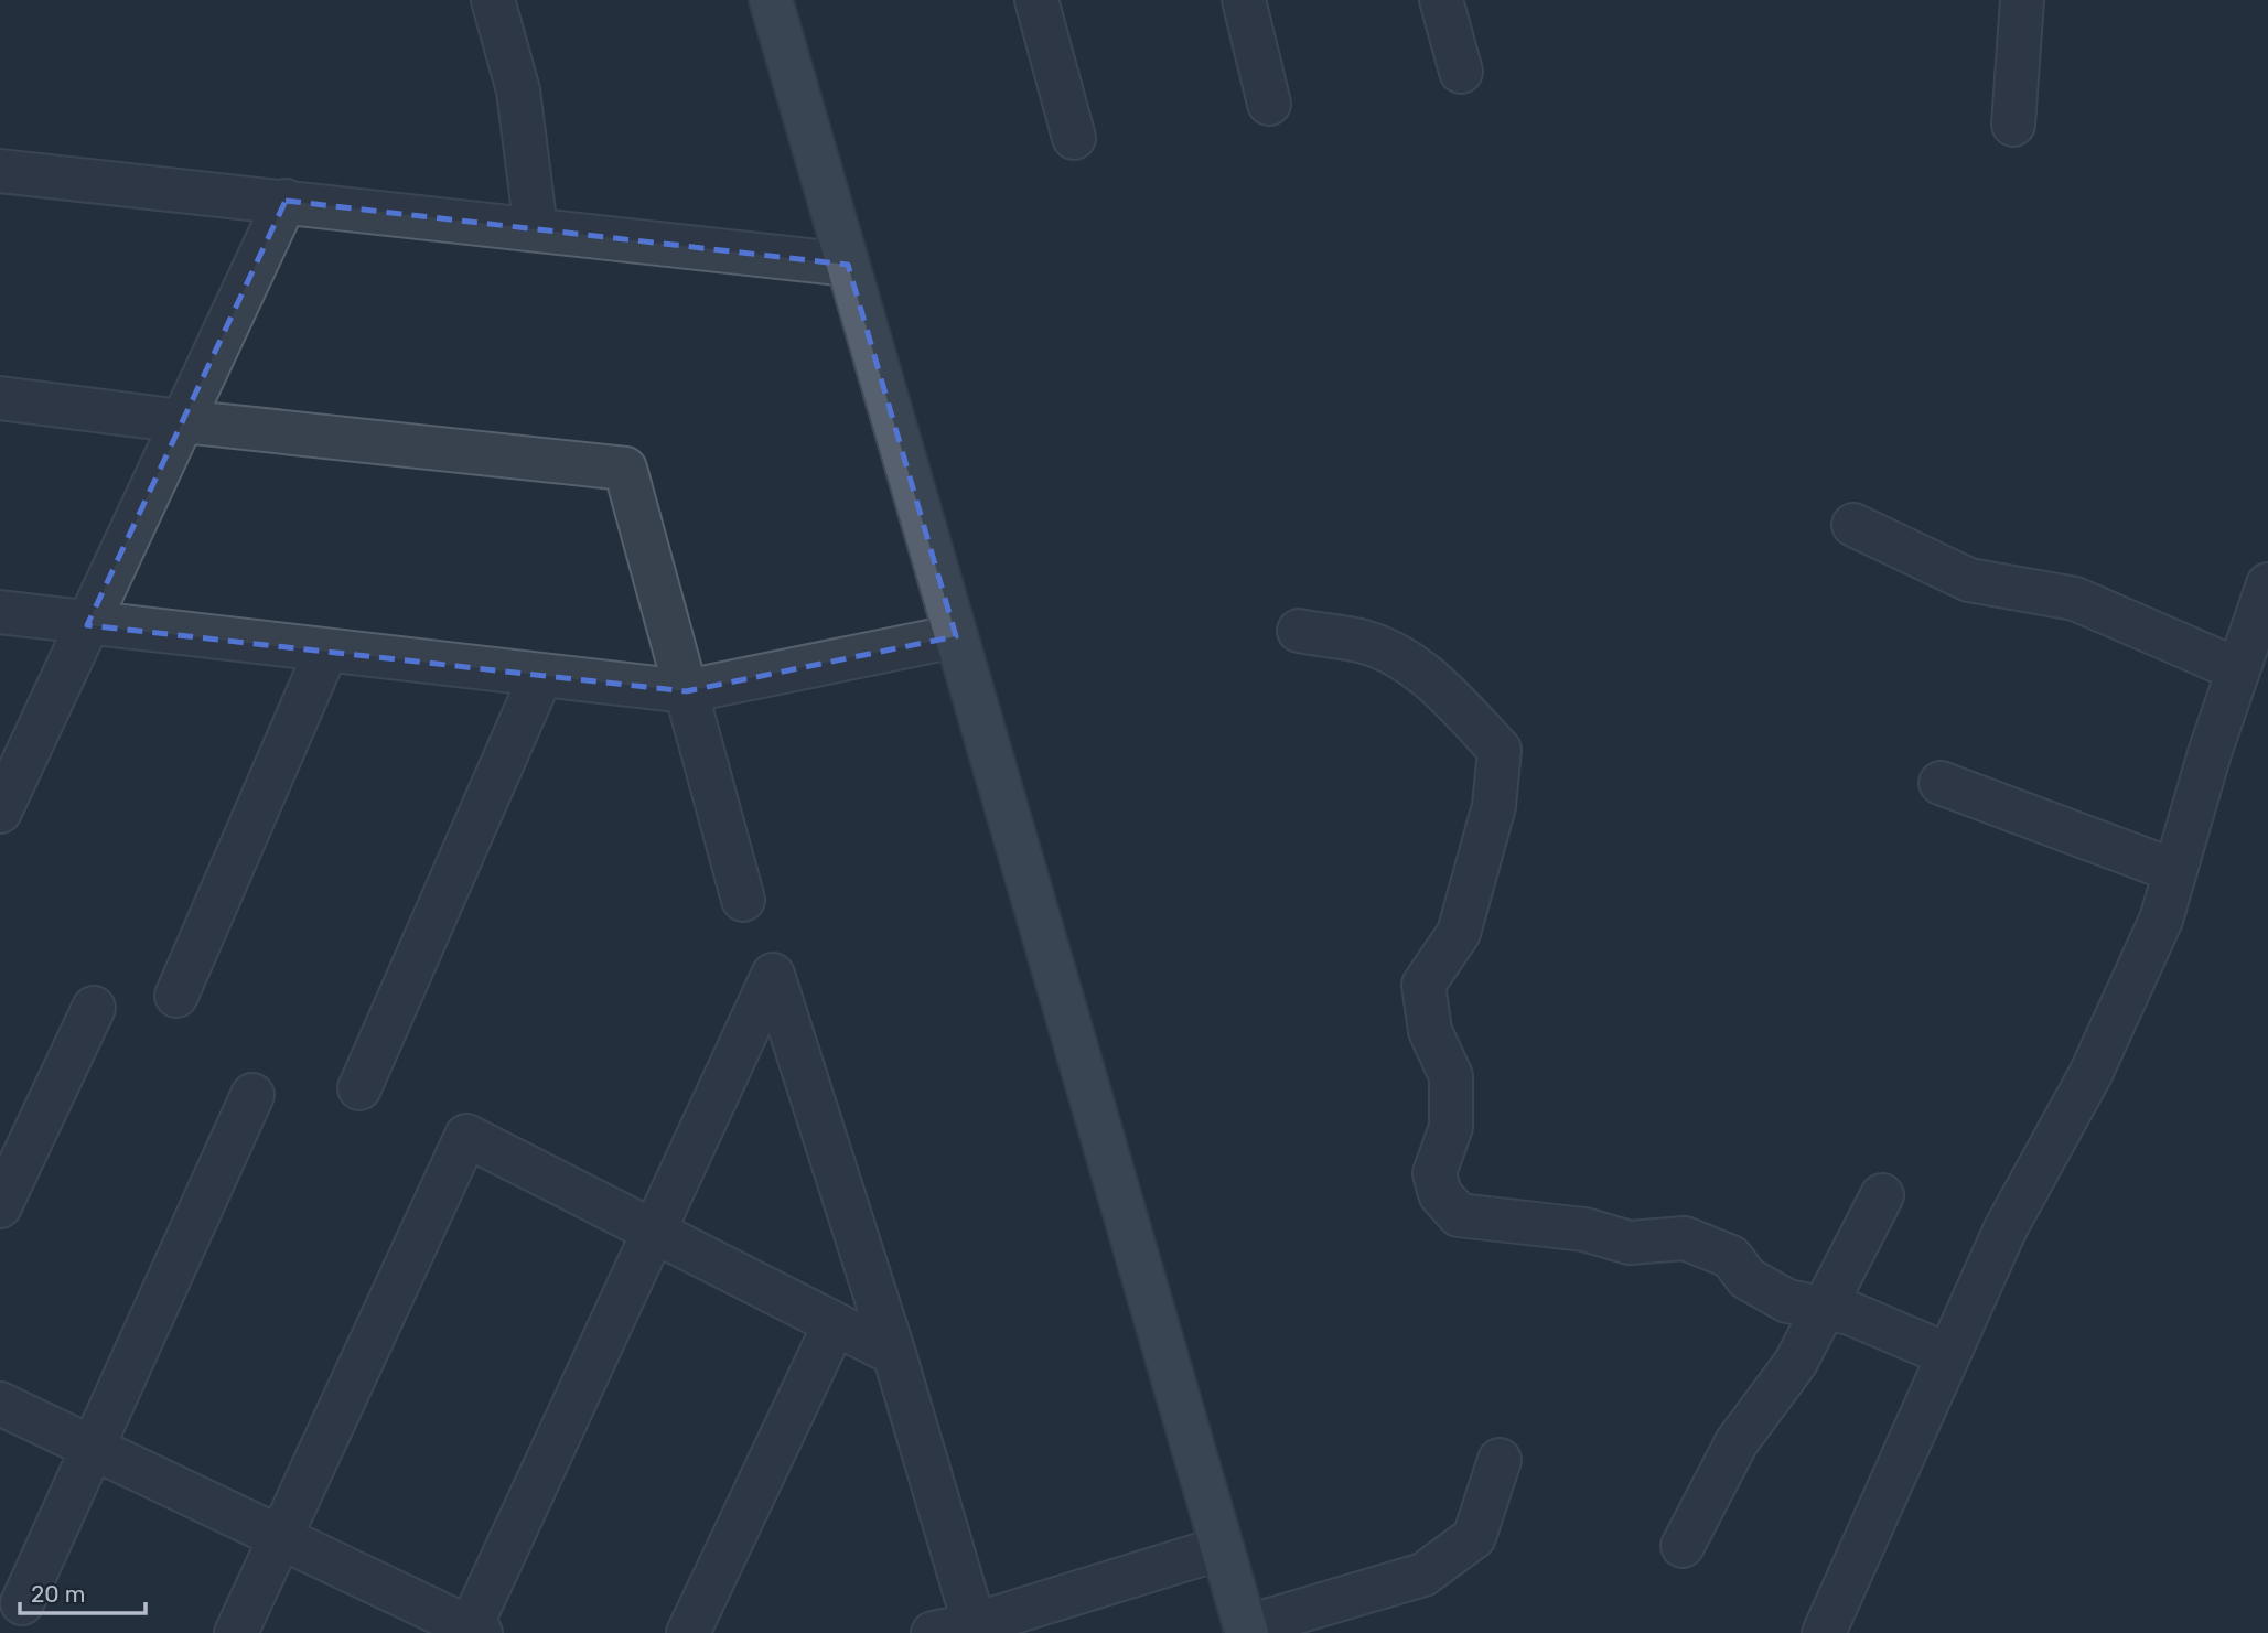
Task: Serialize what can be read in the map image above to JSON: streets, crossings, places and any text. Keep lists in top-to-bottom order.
{
  "scale_bar": "20 m"
}
